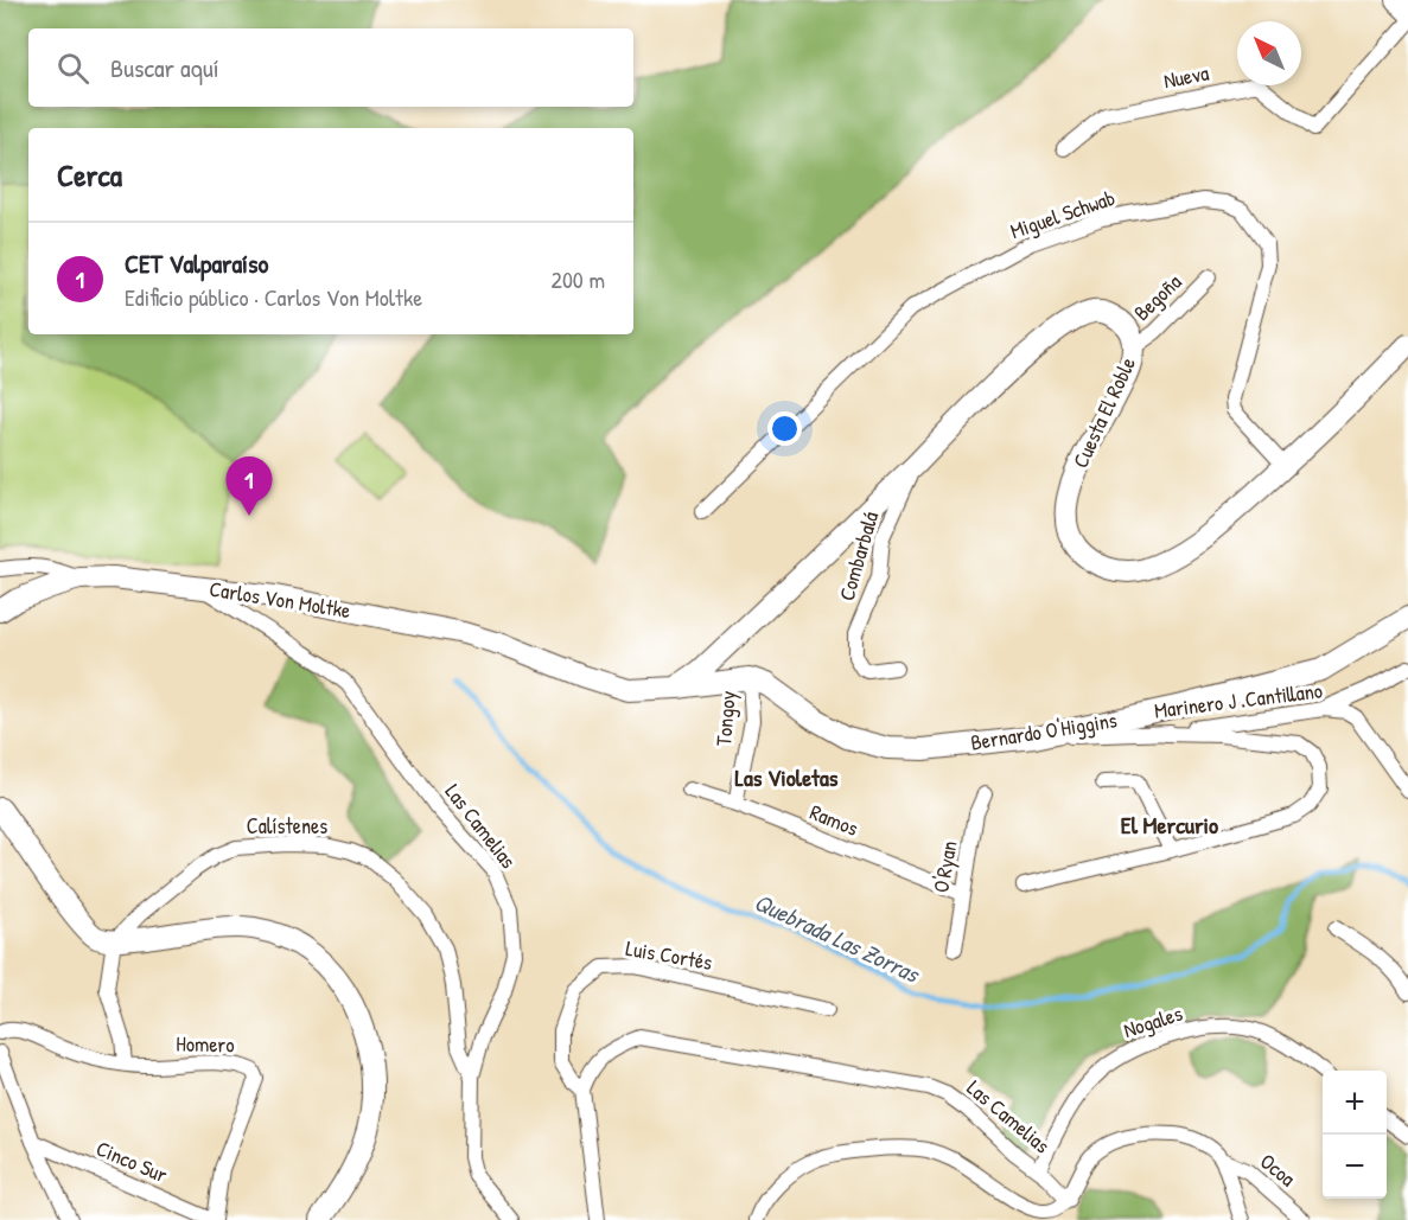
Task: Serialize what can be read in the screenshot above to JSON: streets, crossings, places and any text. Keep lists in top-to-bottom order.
{
  "streets": {
    "main road": ["Cuesta El Roble", "Carlos Von Moltke", "Bernardo O'Higgins"],
    "street": [
      "Nueva",
      "Miguel Schwab",
      "Begoña",
      "Combarbalá",
      "Marinero J .Cantillano",
      "Tongoy",
      "Ramos",
      "Calístenes",
      "Las Camelias",
      "O'Ryan",
      "Luis Cortés",
      "Nogales",
      "Homero",
      "Cinco Sur",
      "Ocoa"
    ]
  },
  "crossings": [
    ["Miguel Schwab", "Cuesta El Roble"],
    ["Begoña", "Cuesta El Roble"],
    ["Cuesta El Roble", "Combarbalá"],
    ["Cuesta El Roble", "Carlos Von Moltke"],
    ["Carlos Von Moltke", "Las Camelias"],
    ["Marinero J .Cantillano", "Bernardo O'Higgins"],
    ["Tongoy", "Bernardo O'Higgins"],
    ["Tongoy", "Ramos"],
    ["Ramos", "O'Ryan"],
    ["Calístenes", "Las Camelias"],
    ["Las Camelias", "Luis Cortés"],
    ["Las Camelias", "Nogales"],
    ["Las Camelias", "Ocoa"],
    ["Homero", "Cinco Sur"]
  ],
  "districts": ["Las Violetas", "El Mercurio"],
  "water": ["Quebrada Las Zorras"],
  "north": "top left",
  "page": {
    "search": "Buscar aquí",
    "heading": "Cerca",
    "list": [
      {
        "mark": "1",
        "name": "CET Valparaíso",
        "note": "Edificio público · Carlos Von Moltke",
        "value": "200 m"
      }
    ],
    "pins": "1",
    "map_buttons": ["+", "−"]
  }
}
